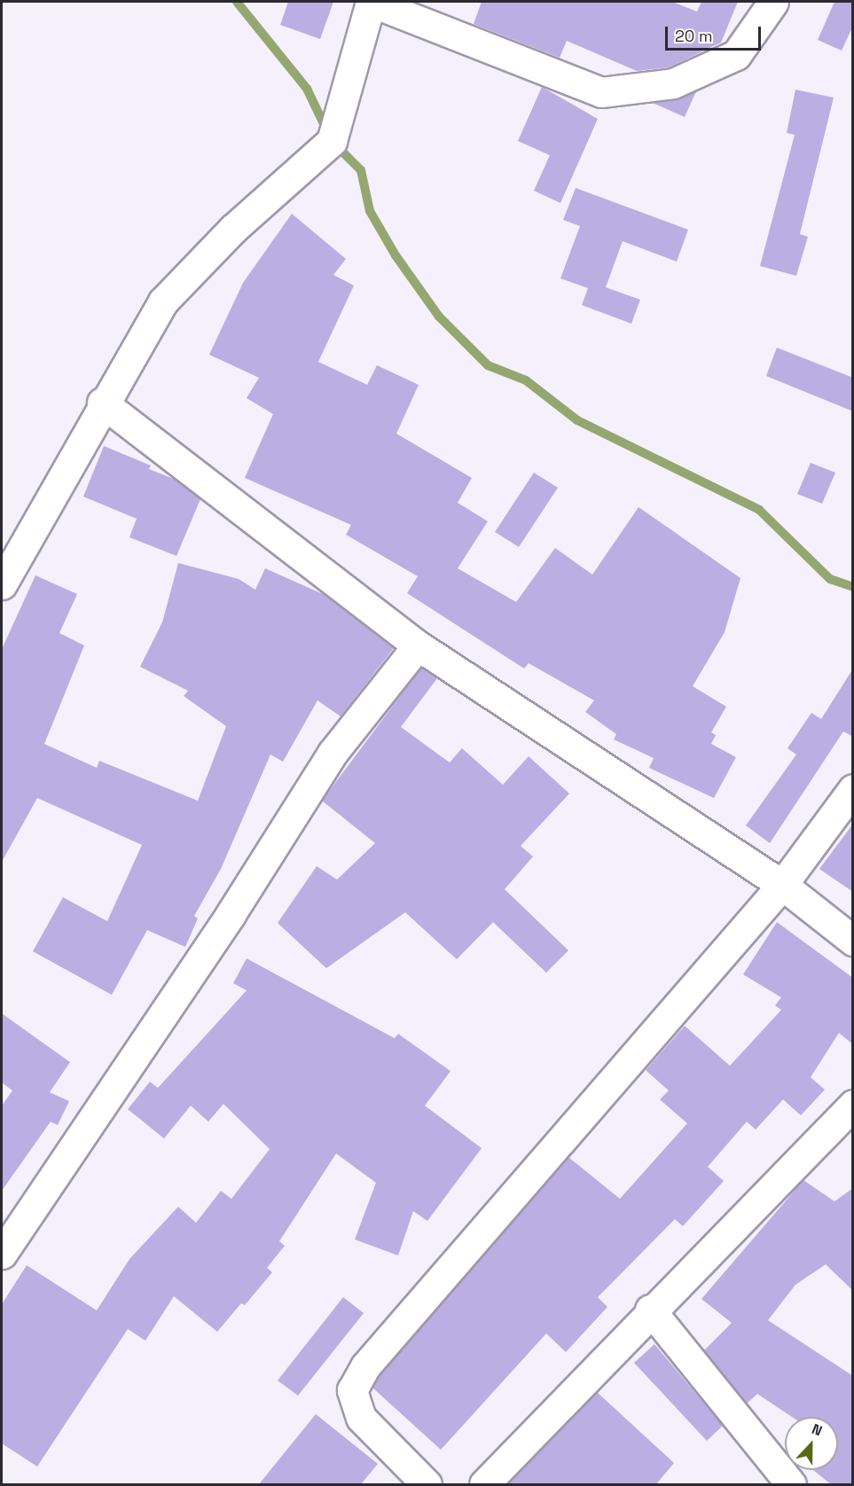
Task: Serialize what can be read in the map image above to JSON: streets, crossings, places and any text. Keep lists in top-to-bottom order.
{
  "scale_bar": "20 m",
  "north": "top"
}
